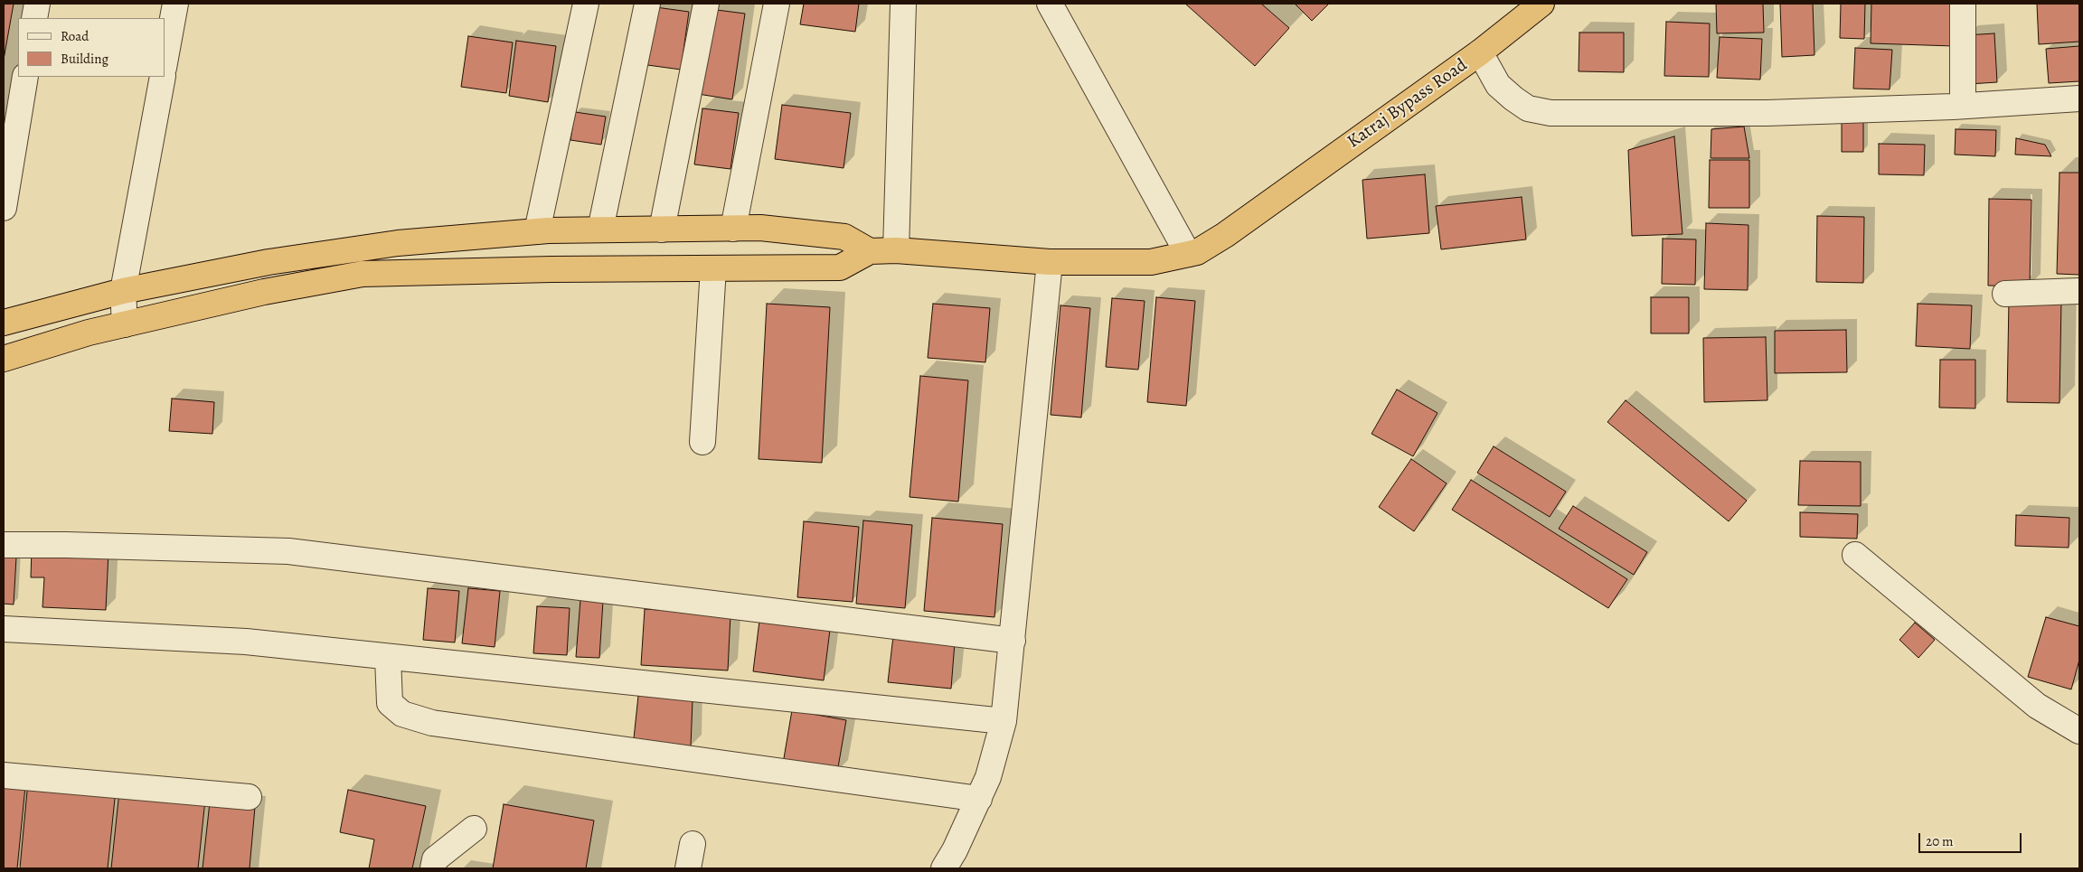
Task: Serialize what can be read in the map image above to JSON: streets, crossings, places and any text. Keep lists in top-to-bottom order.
{
  "streets": {
    "highway": ["Katraj Bypass Road"]
  },
  "legend": ["Road", "Building"],
  "scale_bar": "20 m"
}
